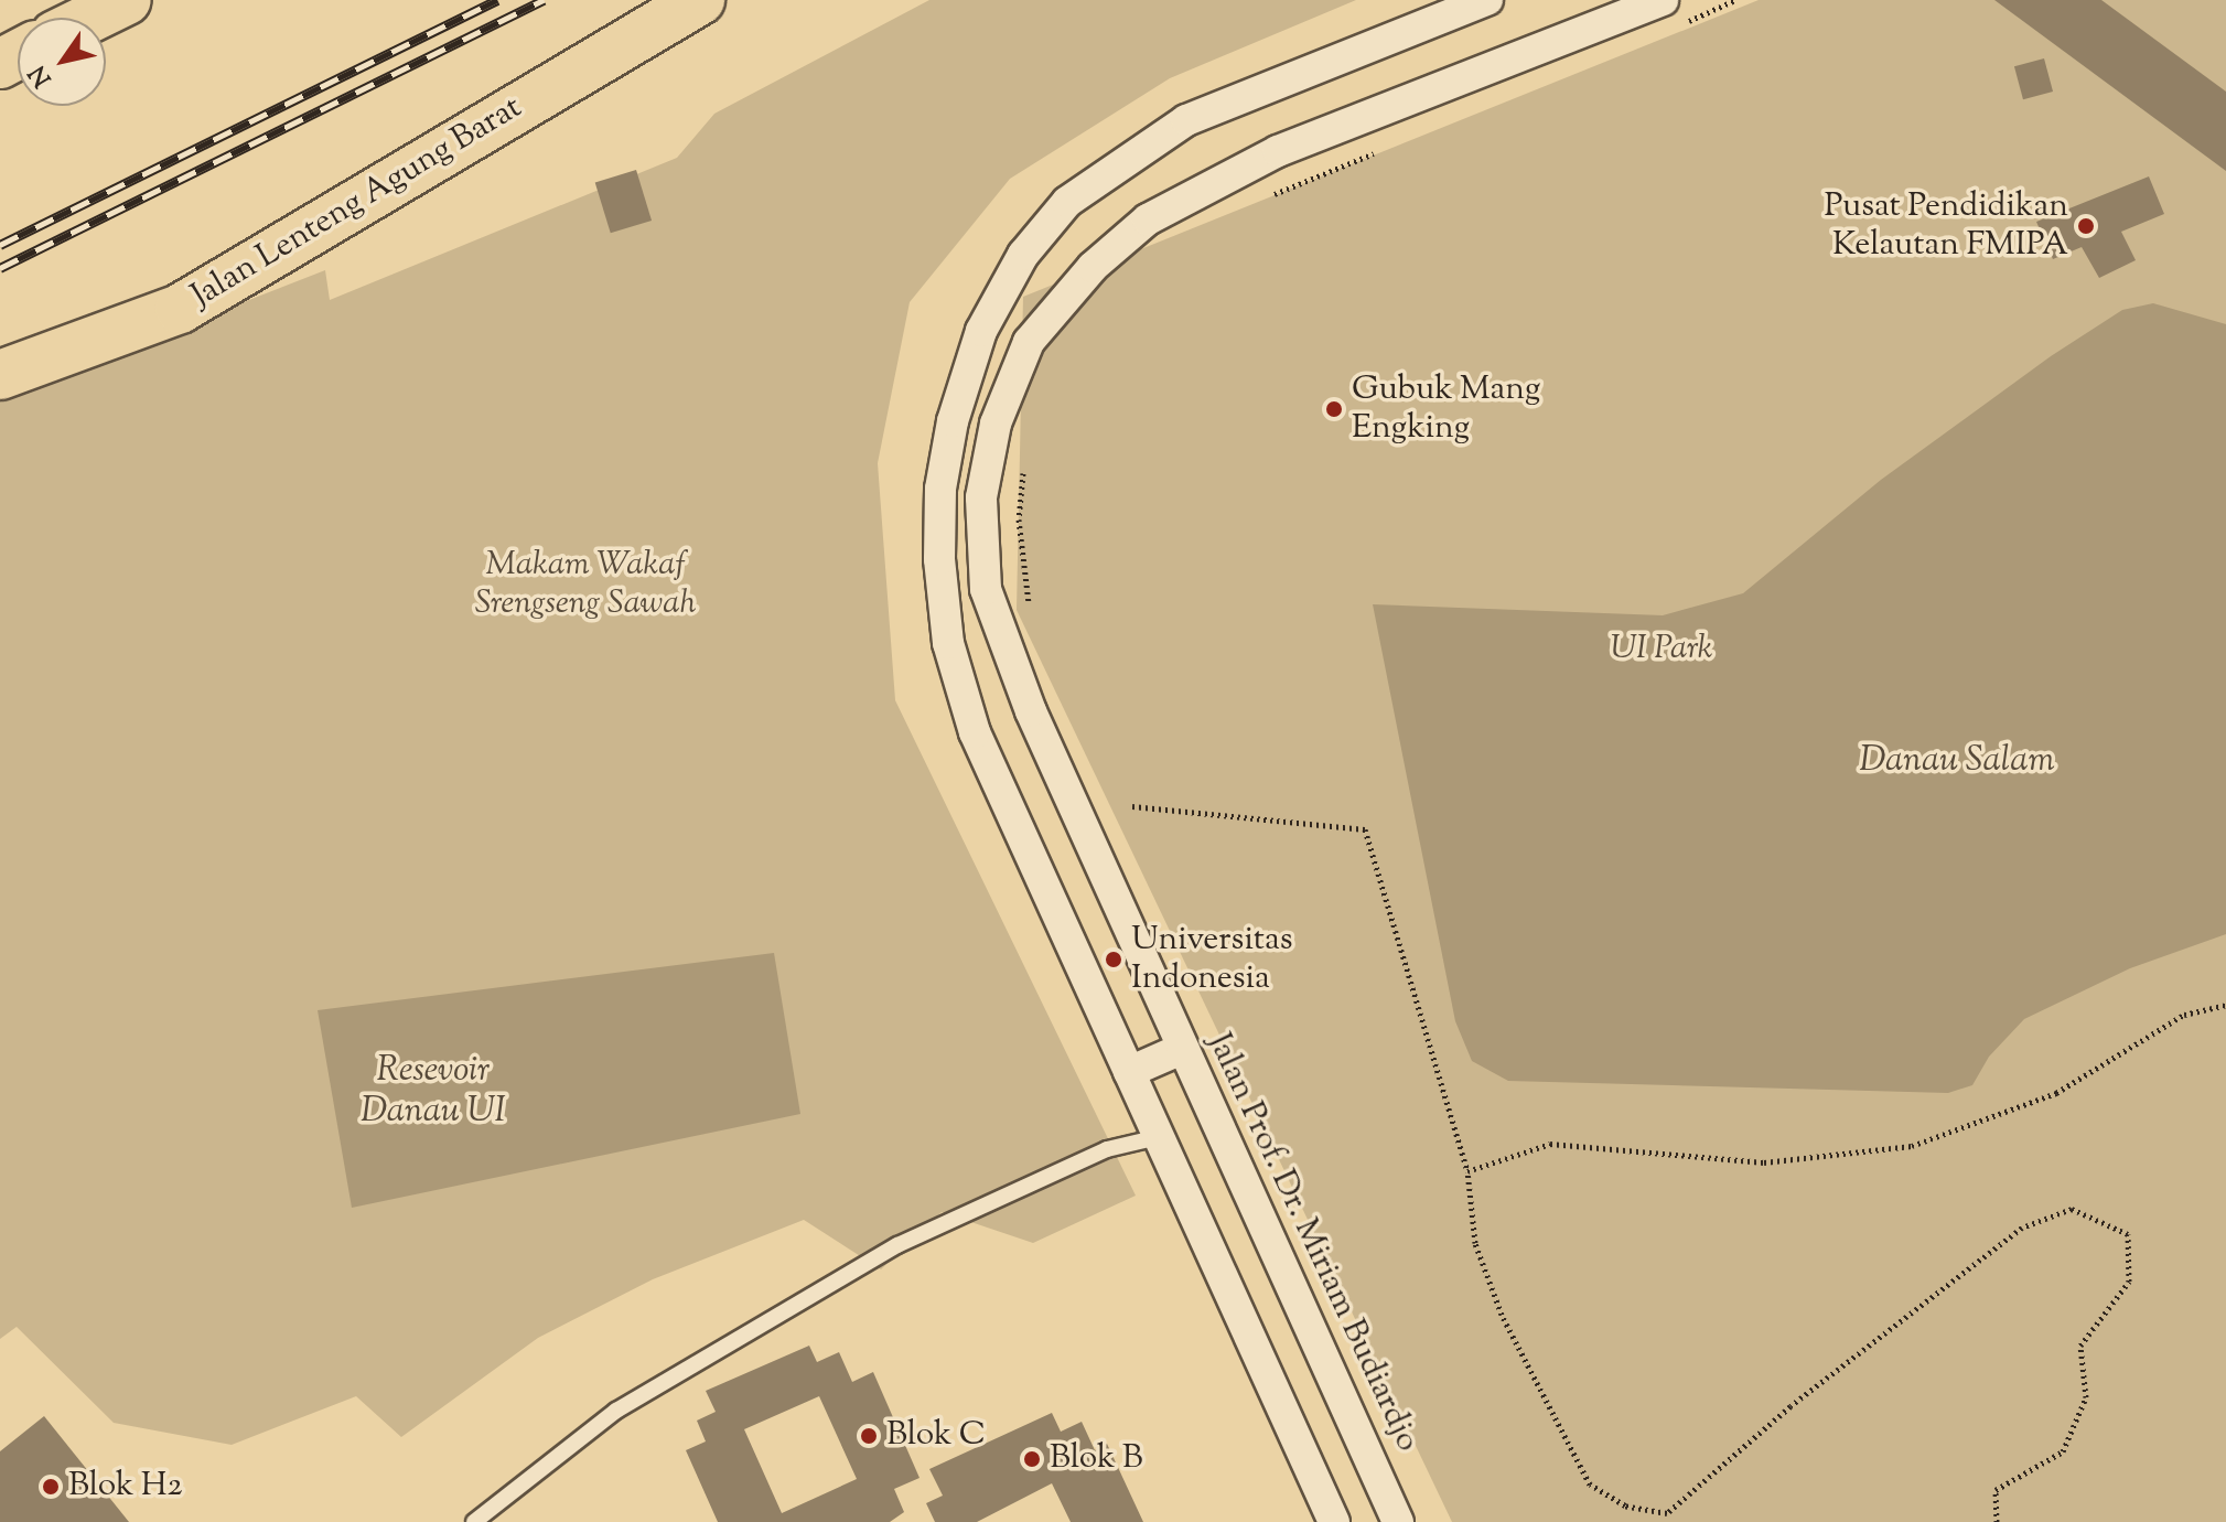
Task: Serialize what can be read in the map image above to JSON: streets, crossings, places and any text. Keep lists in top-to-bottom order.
{
  "streets": {
    "main road": ["Jalan Lenteng Agung Barat"],
    "street": ["Jalan Prof. Dr. Miriam Budiardjo"]
  },
  "water": ["Danau Salam", "Resevoir Danau UI"],
  "parks": ["Makam Wakaf Srengseng Sawah", "UI Park"],
  "places": [
    "Pusat Pendidikan Kelautan FMIPA",
    "Gubuk Mang Engking",
    "Universitas Indonesia",
    "Blok C",
    "Blok B",
    "Blok H2"
  ],
  "north": "bottom left"
}
